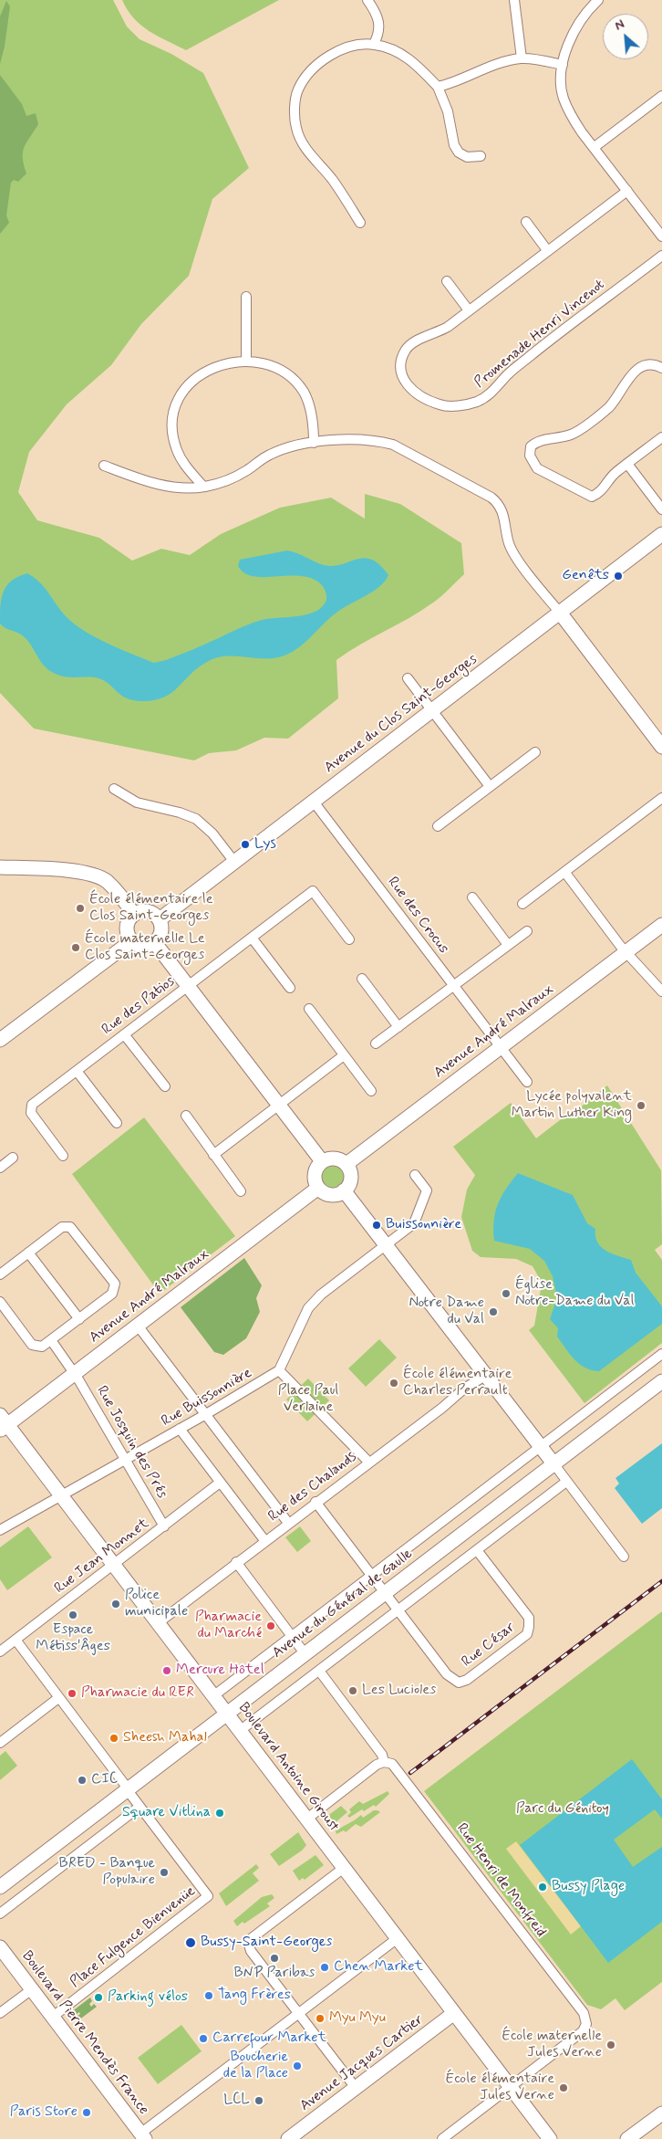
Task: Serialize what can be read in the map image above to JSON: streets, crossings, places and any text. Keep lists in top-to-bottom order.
{
  "streets": {
    "street": [
      "Promenade Henri Vincenot",
      "Avenue du Clos Saint-Georges",
      "Rue des Crocus",
      "Rue des Patios",
      "Avenue André Malraux",
      "Rue Buissonnière",
      "Rue Josquin des Prés",
      "Rue des Chalands",
      "Rue Jean Monnet",
      "Avenue du Général de Gaulle",
      "Rue César",
      "Boulevard Antoine Giroust",
      "Rue Henri de Monfreid",
      "Place Fulgence Bienvenüe",
      "Boulevard Pierre Mendès France",
      "Avenue Jacques Cartier"
    ]
  },
  "crossings": [
    ["Avenue du Clos Saint-Georges", "Rue des Crocus"],
    ["Rue des Crocus", "Avenue André Malraux"],
    ["Avenue André Malraux", "Rue Josquin des Prés"],
    ["Avenue André Malraux", "Boulevard Antoine Giroust"],
    ["Rue Buissonnière", "Rue Josquin des Prés"],
    ["Rue Buissonnière", "Boulevard Antoine Giroust"],
    ["Rue Josquin des Prés", "Rue Jean Monnet"],
    ["Rue des Chalands", "Rue César"],
    ["Rue des Chalands", "Boulevard Antoine Giroust"],
    ["Rue Jean Monnet", "Boulevard Antoine Giroust"],
    ["Avenue du Général de Gaulle", "Rue César"],
    ["Avenue du Général de Gaulle", "Boulevard Antoine Giroust"],
    ["Boulevard Antoine Giroust", "Rue Henri de Monfreid"],
    ["Boulevard Antoine Giroust", "Avenue Jacques Cartier"],
    ["Place Fulgence Bienvenüe", "Boulevard Pierre Mendès France"]
  ],
  "parks": ["Place Paul Verlaine", "Parc du Génitoy"],
  "places": [
    "Genêts",
    "Lys",
    "École élémentaire le Clos Saint-Georges",
    "École maternelle Le Clos Saint-Georges",
    "Lycée polyvalent Martin Luther King",
    "Buissonnière",
    "Église Notre-Dame du Val",
    "Notre Dame du Val",
    "École élémentaire Charles Perrault",
    "Police municipale",
    "Espace Métiss'Âges",
    "Pharmacie du Marché",
    "Mercure Hôtel",
    "Les Lucioles",
    "Pharmacie du RER",
    "Sheesh Mahal",
    "CIC",
    "Square Vitlina",
    "BRED - Banque Populaire",
    "Bussy Plage",
    "Bussy-Saint-Georges",
    "BNP Paribas",
    "Chen Market",
    "Tang Frères",
    "Parking vélos",
    "Myu Myu",
    "Carrefour Market",
    "École maternelle Jules Verne",
    "Boucherie de la Place",
    "École élémentaire Jules Verne",
    "LCL",
    "Paris Store"
  ],
  "north": "top left"
}
